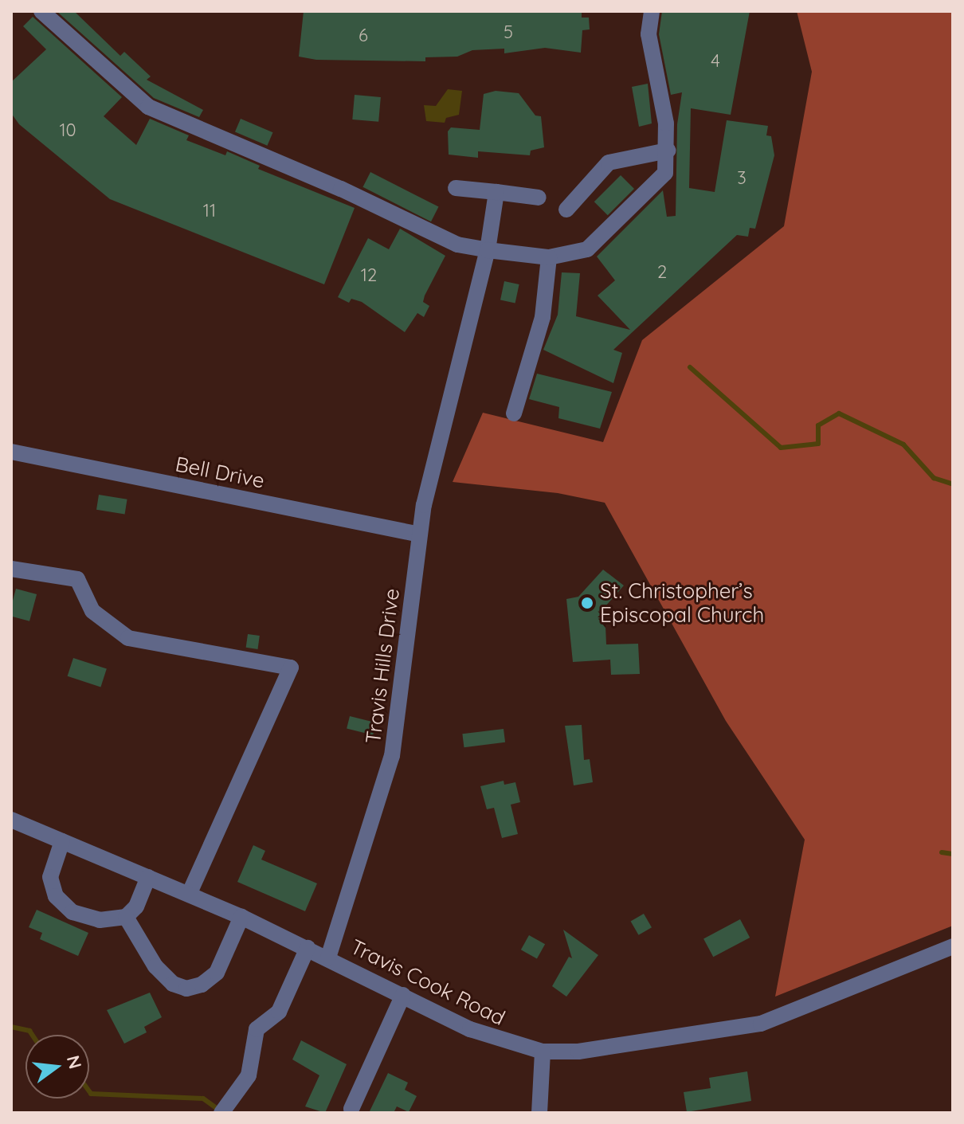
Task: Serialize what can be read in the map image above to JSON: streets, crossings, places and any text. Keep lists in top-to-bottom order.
{
  "streets": {
    "street": ["Bell Drive", "Travis Hills Drive", "Travis Cook Road"]
  },
  "crossings": [
    ["Bell Drive", "Travis Hills Drive"],
    ["Travis Hills Drive", "Travis Cook Road"]
  ],
  "places": ["St. Christopher’s Episcopal Church"],
  "house_numbers": [
    "5",
    "6",
    "4",
    "10",
    "3",
    "11",
    "2",
    "12"
  ],
  "north": "right"
}
